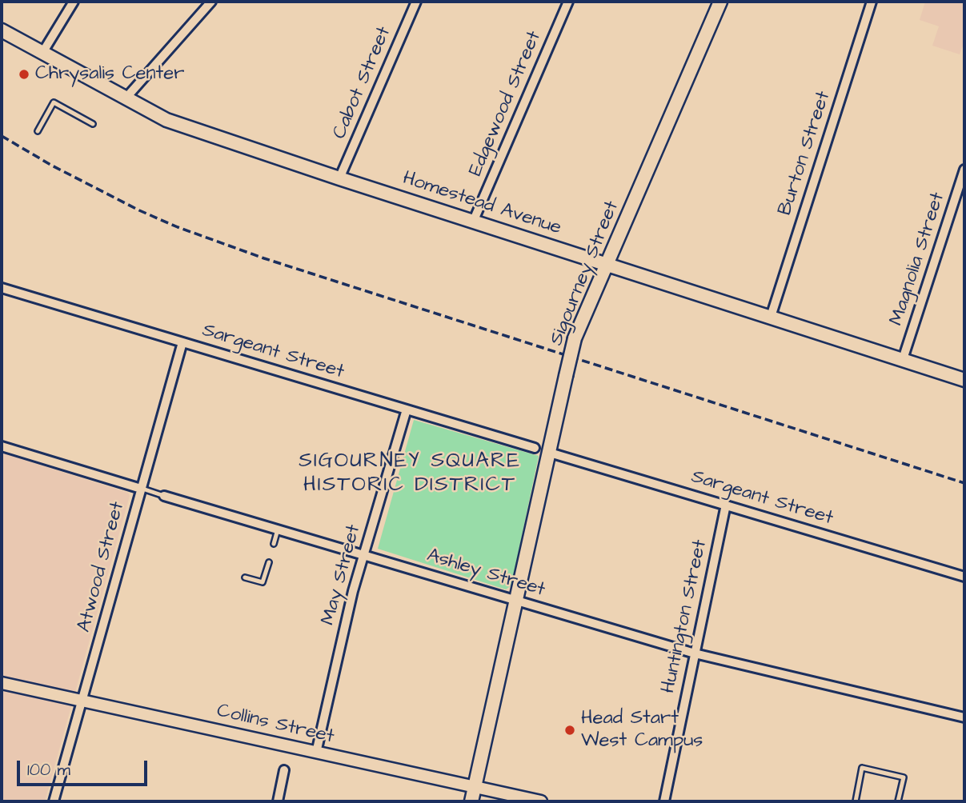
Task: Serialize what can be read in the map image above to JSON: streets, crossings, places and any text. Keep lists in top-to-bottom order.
{
  "streets": {
    "main road": ["Homestead Avenue", "Sigourney Street"],
    "street": [
      "Cabot Street",
      "Edgewood Street",
      "Burton Street",
      "Magnolia Street",
      "Sargeant Street",
      "Atwood Street",
      "Ashley Street",
      "May Street",
      "Huntington Street",
      "Collins Street"
    ]
  },
  "crossings": [
    ["Cabot Street", "Homestead Avenue"],
    ["Edgewood Street", "Homestead Avenue"],
    ["Burton Street", "Homestead Avenue"],
    ["Homestead Avenue", "Magnolia Street"],
    ["Homestead Avenue", "Sigourney Street"],
    ["Sigourney Street", "Sargeant Street"],
    ["Sigourney Street", "Ashley Street"],
    ["Sigourney Street", "Collins Street"],
    ["Sargeant Street", "Atwood Street"],
    ["Sargeant Street", "May Street"],
    ["Sargeant Street", "Huntington Street"],
    ["Atwood Street", "Ashley Street"],
    ["Atwood Street", "Collins Street"],
    ["Ashley Street", "May Street"],
    ["Ashley Street", "Huntington Street"],
    ["May Street", "Collins Street"]
  ],
  "districts": ["SIGOURNEY SQUARE HISTORIC DISTRICT"],
  "places": ["Chrysalis Center", "Head Start West Campus"],
  "scale_bar": "100 m"
}
